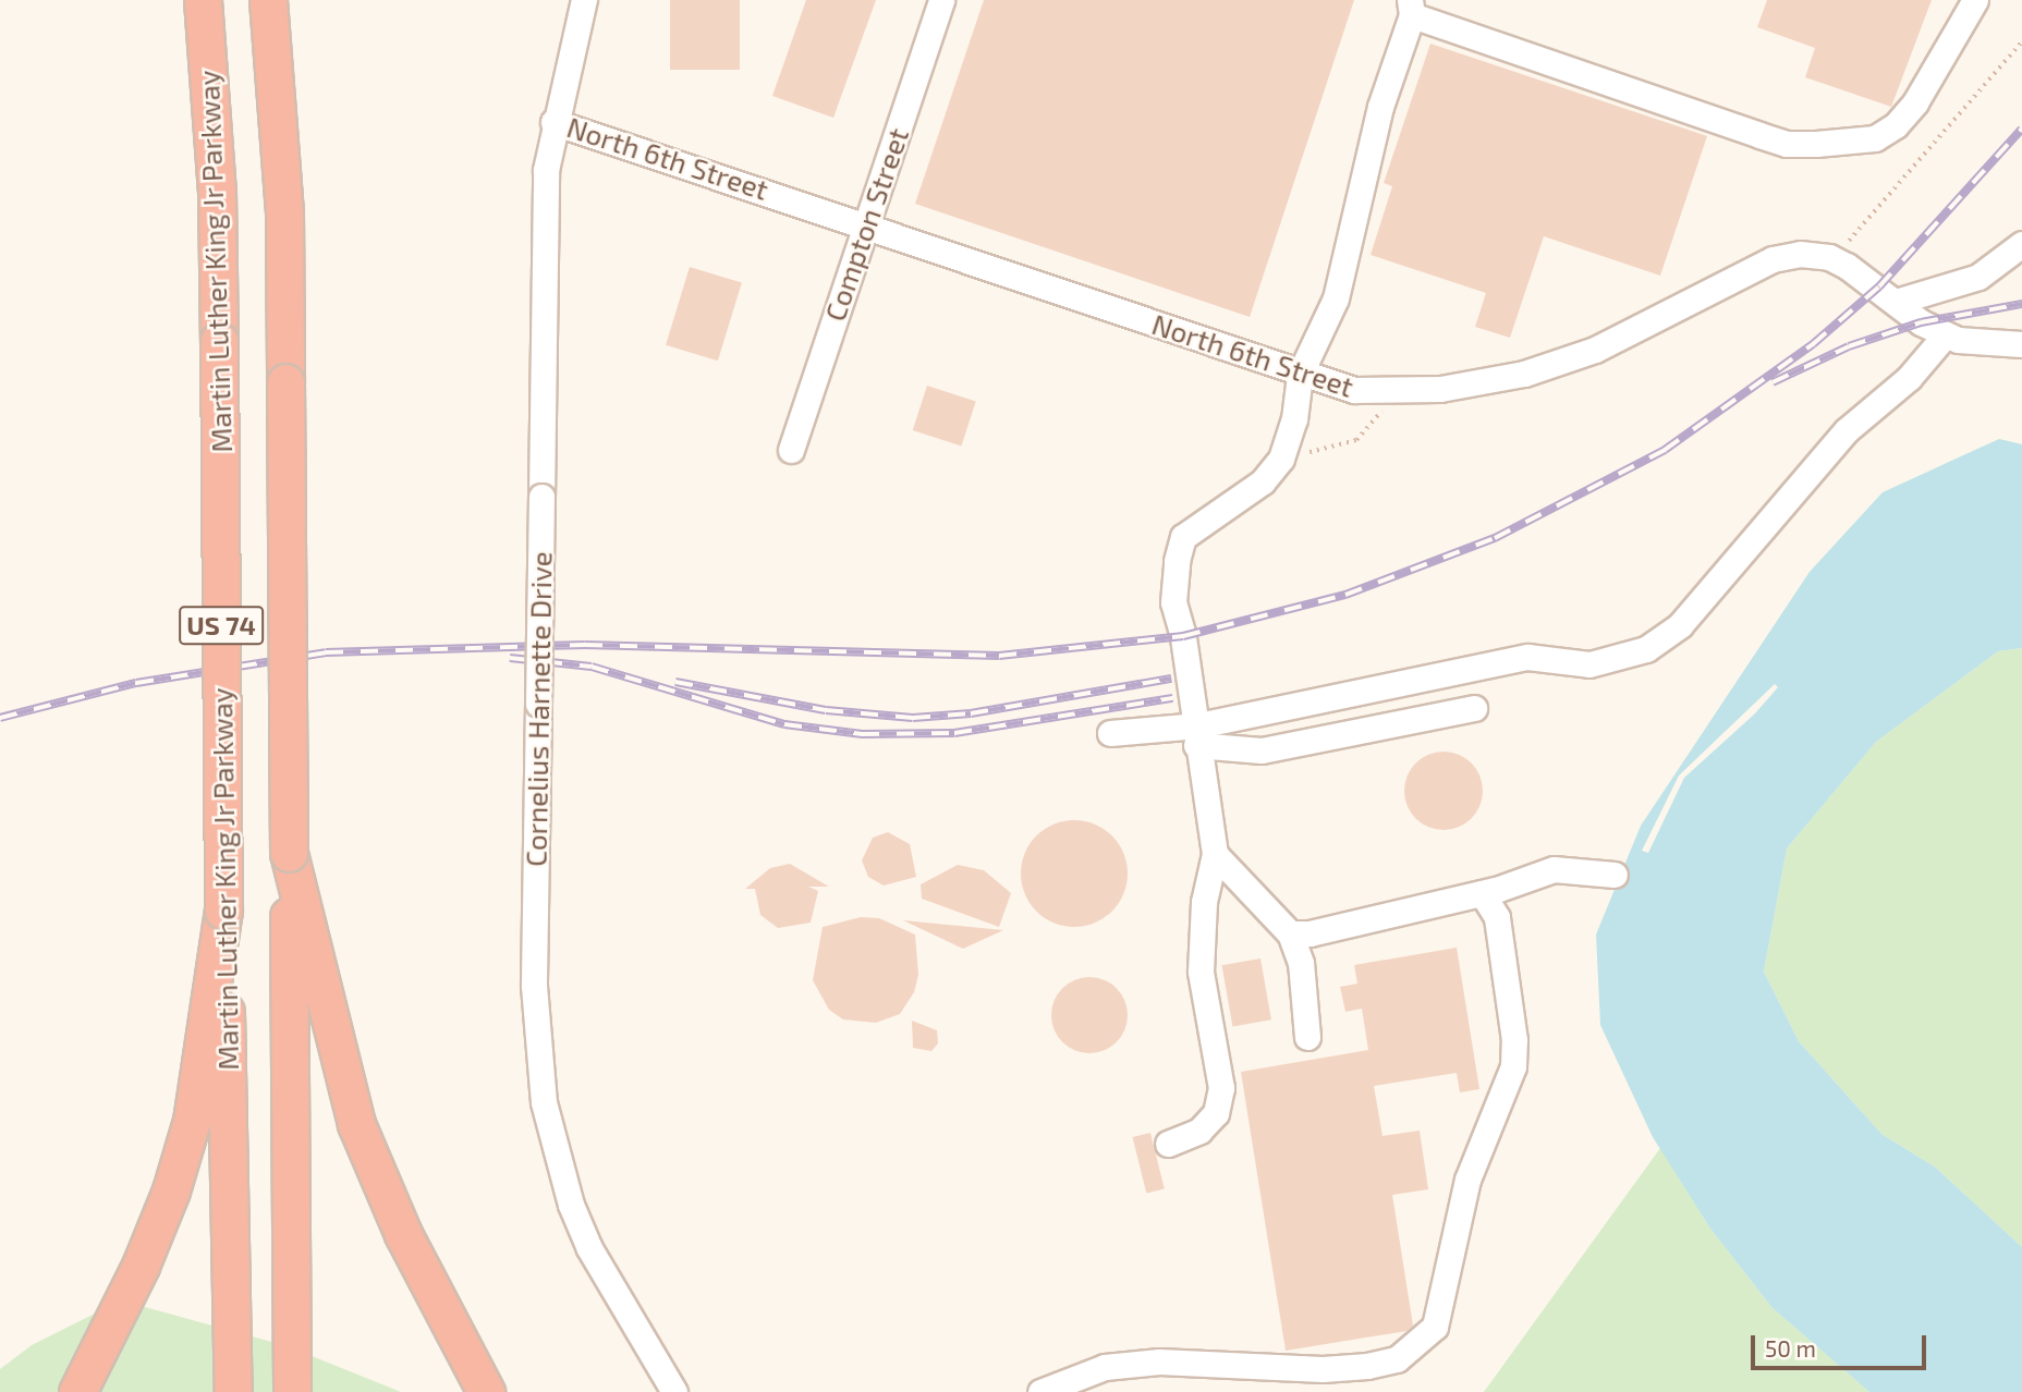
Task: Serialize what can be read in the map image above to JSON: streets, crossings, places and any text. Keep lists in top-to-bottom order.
{
  "streets": {
    "highway": ["Martin Luther King Jr Parkway", "US 74"],
    "street": ["North 6th Street", "Compton Street", "Cornelius Harnette Drive"]
  },
  "crossings": [
    ["North 6th Street", "Compton Street"],
    ["North 6th Street", "Cornelius Harnette Drive"]
  ],
  "scale_bar": "50 m"
}
